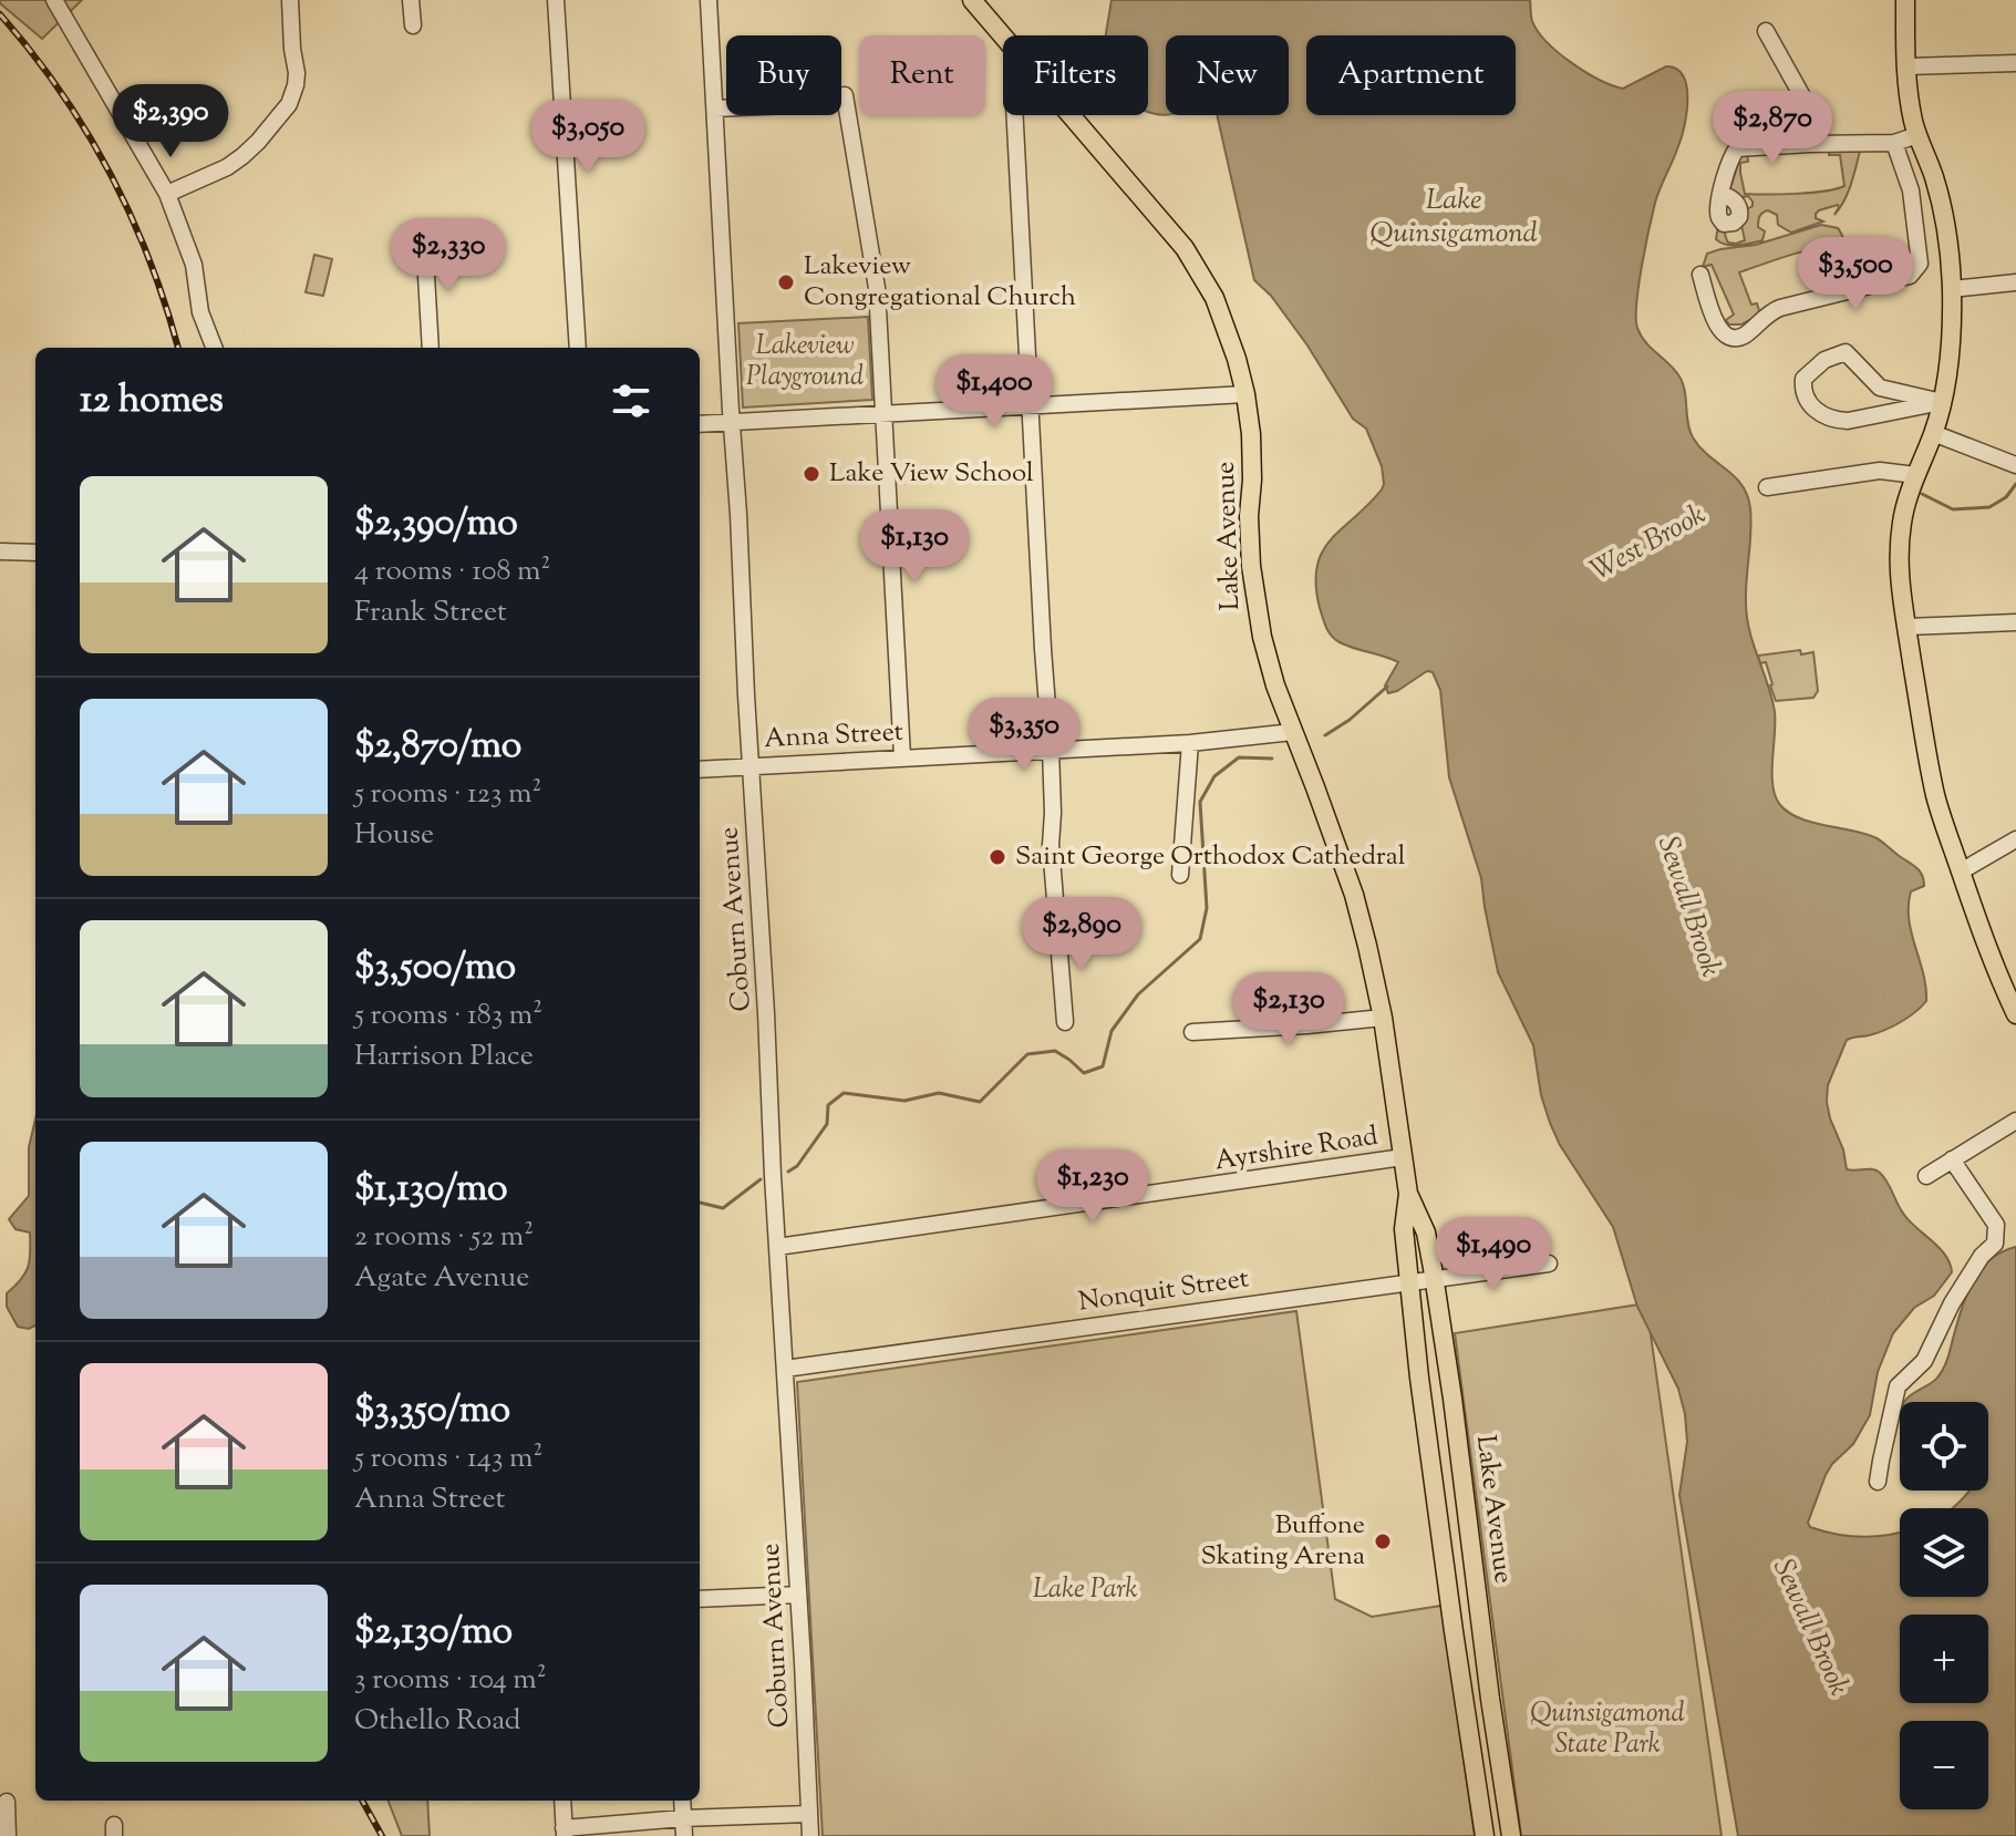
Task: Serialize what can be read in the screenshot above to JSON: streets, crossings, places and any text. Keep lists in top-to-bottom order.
{
  "streets": {
    "main road": ["Lake Avenue"],
    "street": [
      "Anna Street",
      "Coburn Avenue",
      "Ayrshire Road",
      "Nonquit Street"
    ]
  },
  "crossings": [
    ["Lake Avenue", "Anna Street"],
    ["Lake Avenue", "Ayrshire Road"],
    ["Lake Avenue", "Nonquit Street"],
    ["Anna Street", "Coburn Avenue"],
    ["Coburn Avenue", "Ayrshire Road"],
    ["Coburn Avenue", "Nonquit Street"]
  ],
  "water": ["Lake Quinsigamond", "West Brook", "Sewall Brook"],
  "parks": ["Lakeview Playground", "Lake Park", "Quinsigamond State Park"],
  "places": [
    "Lakeview Congregational Church",
    "Lake View School",
    "Saint George Orthodox Cathedral",
    "Buffone Skating Arena"
  ],
  "page": {
    "chip": [
      "Buy",
      "Rent",
      "Filters",
      "New",
      "Apartment"
    ],
    "price": [
      "$2,390",
      "$2,870",
      "$3,050",
      "$2,330",
      "$3,500",
      "$1,400",
      "$1,130",
      "$3,350",
      "$2,890",
      "$2,130",
      "$1,230",
      "$1,490"
    ],
    "heading": "12 homes",
    "list": [
      {
        "name": "$2,390/mo",
        "note": "4 rooms · 108 m² · Frank Street"
      },
      {
        "name": "$2,870/mo",
        "note": "5 rooms · 123 m² · House"
      },
      {
        "name": "$3,500/mo",
        "note": "5 rooms · 183 m² · Harrison Place"
      },
      {
        "name": "$1,130/mo",
        "note": "2 rooms · 52 m² · Agate Avenue"
      },
      {
        "name": "$3,350/mo",
        "note": "5 rooms · 143 m² · Anna Street"
      },
      {
        "name": "$2,130/mo",
        "note": "3 rooms · 104 m² · Othello Road"
      }
    ],
    "map_buttons": ["+", "−"]
  }
}
